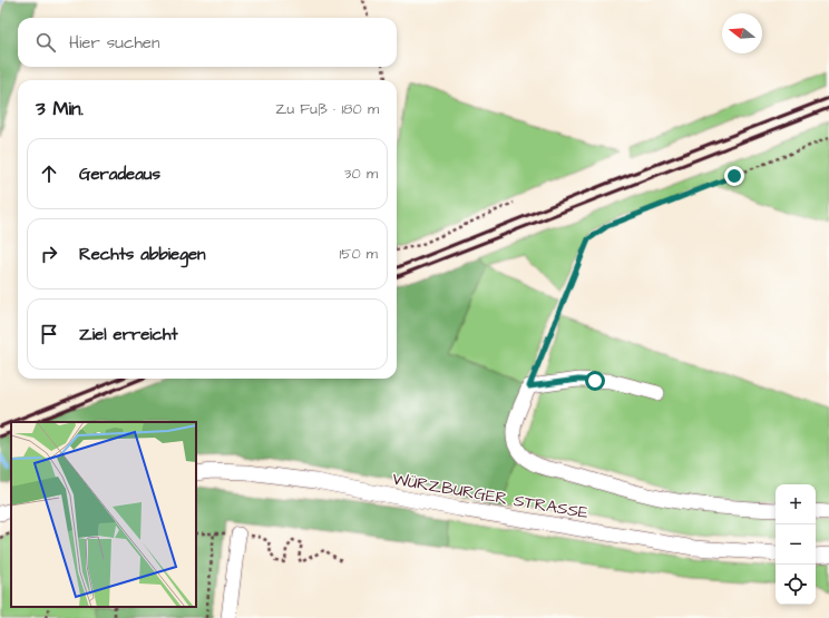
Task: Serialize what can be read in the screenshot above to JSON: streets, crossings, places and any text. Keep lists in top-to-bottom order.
{
  "streets": {
    "street": ["WÜRZBURGER STRASSE"]
  },
  "north": "left",
  "page": {
    "search": "Hier suchen",
    "heading": ["3 Min.", "Zu Fuß · 180 m"],
    "list": [
      ["Geradeaus", "30 m"],
      ["Rechts abbiegen", "150 m"],
      "Ziel erreicht"
    ],
    "map_buttons": ["+", "−"]
  }
}
